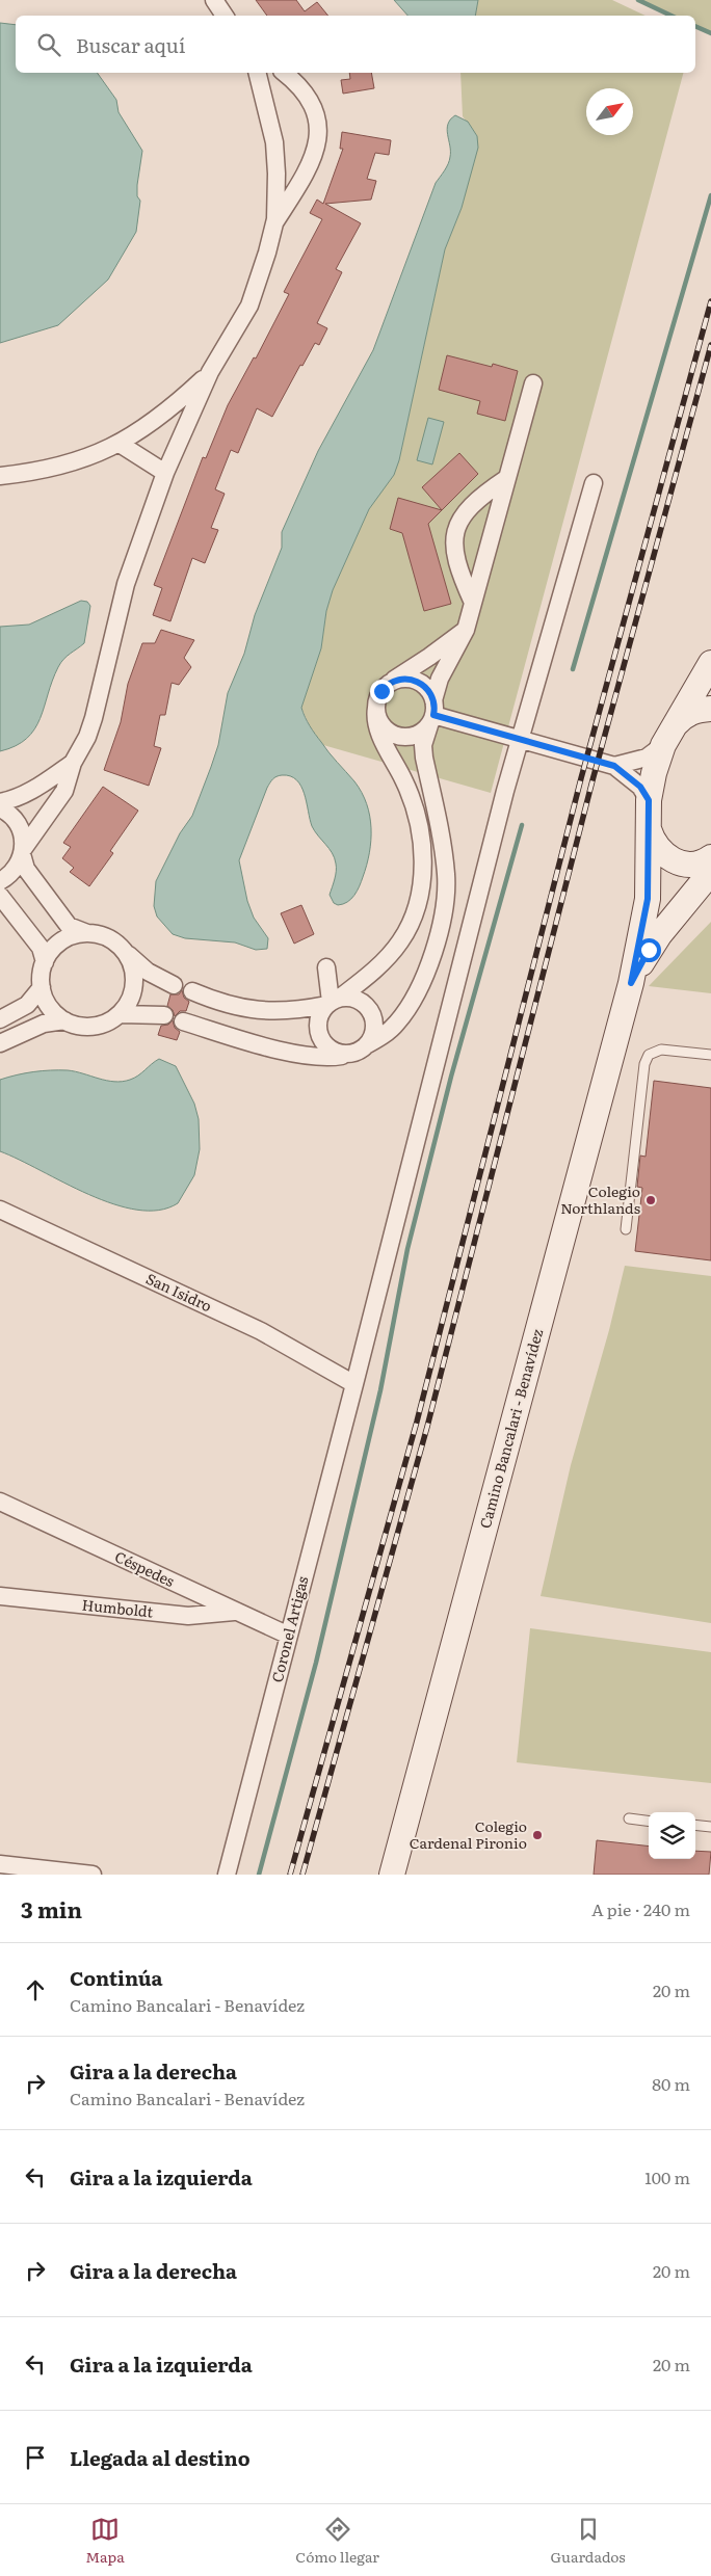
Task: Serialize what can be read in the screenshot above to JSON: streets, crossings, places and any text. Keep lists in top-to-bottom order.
{
  "streets": {
    "main road": ["Camino Bancalari - Benavídez"],
    "street": [
      "San Isidro",
      "Céspedes",
      "Humboldt",
      "Coronel Artigas"
    ]
  },
  "crossings": [
    ["San Isidro", "Coronel Artigas"],
    ["Céspedes", "Humboldt"],
    ["Céspedes", "Coronel Artigas"]
  ],
  "places": ["Colegio Northlands", "Colegio Cardenal Pironio"],
  "north": "top right",
  "page": {
    "search": "Buscar aquí",
    "heading": ["3 min", "A pie · 240 m"],
    "list": [
      ["Continúa", "Camino Bancalari - Benavídez", "20 m"],
      ["Gira a la derecha", "Camino Bancalari - Benavídez", "80 m"],
      ["Gira a la izquierda", "100 m"],
      ["Gira a la derecha", "20 m"],
      ["Gira a la izquierda", "20 m"],
      "Llegada al destino"
    ],
    "nav": ["Mapa", "Cómo llegar", "Guardados"]
  }
}
